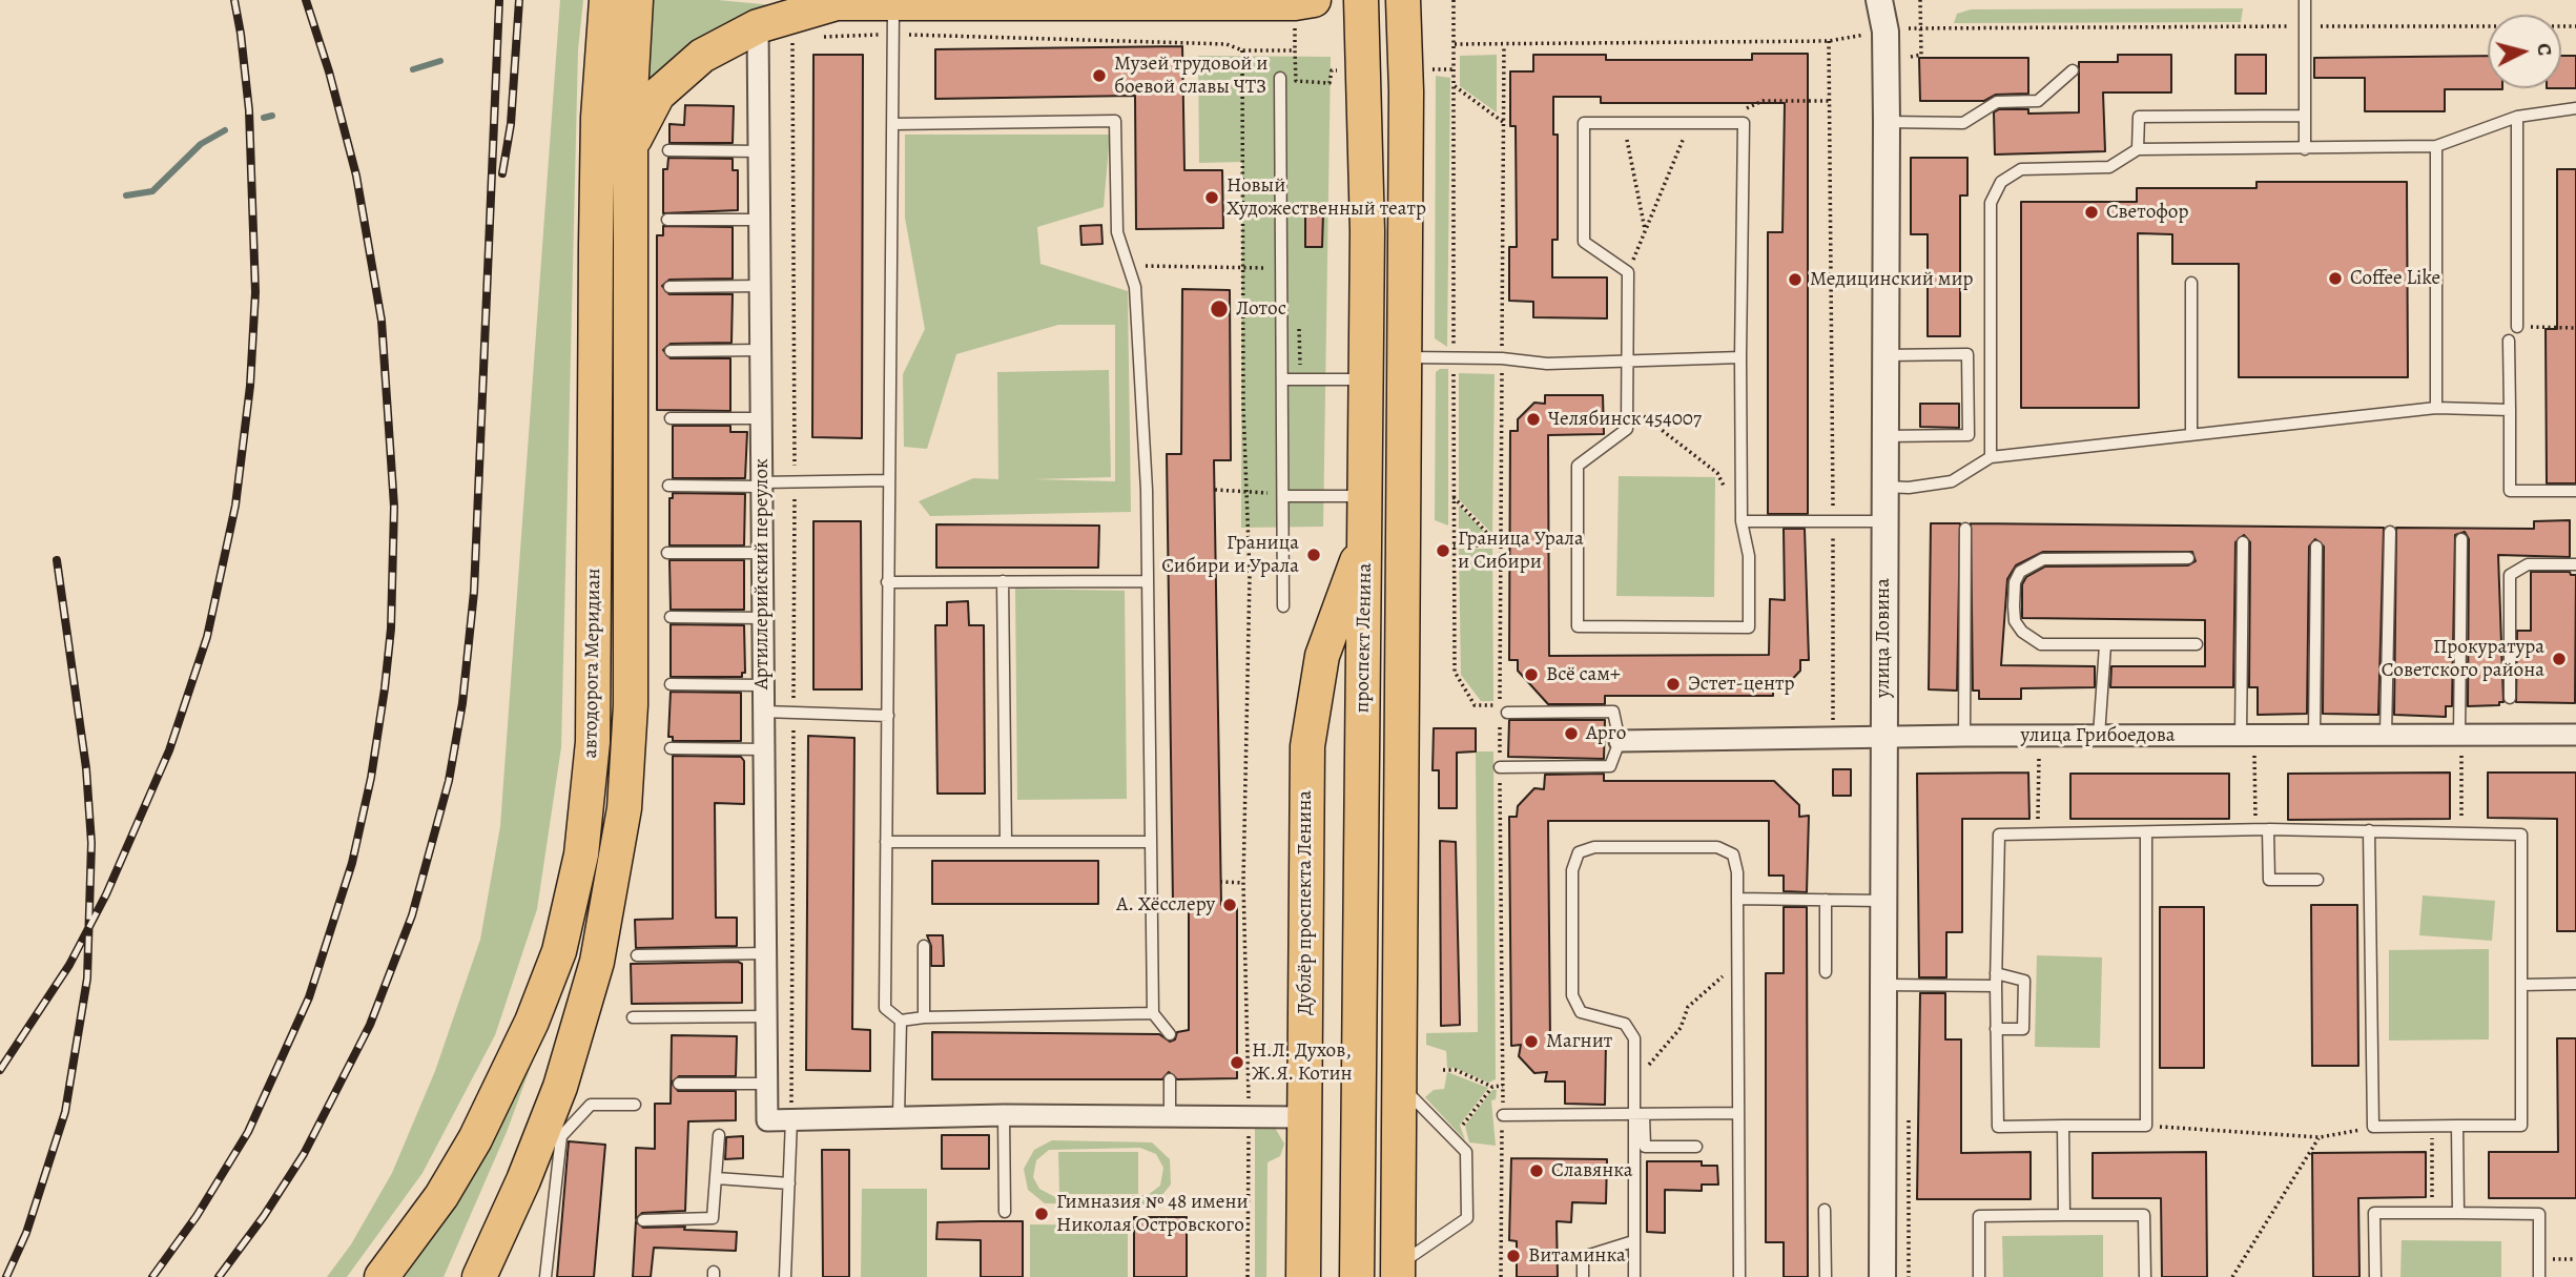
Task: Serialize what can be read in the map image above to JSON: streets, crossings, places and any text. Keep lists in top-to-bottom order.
{
  "streets": {
    "main road": ["проспект Ленина", "автодорога Меридиан", "Дублёр проспекта Ленина"],
    "street": ["Артиллерийский переулок", "улица Ловина", "улица Грибоедова"]
  },
  "crossings": [
    ["проспект Ленина", "Дублёр проспекта Ленина"],
    ["улица Ловина", "улица Грибоедова"]
  ],
  "places": [
    "Музей трудовой и боевой славы ЧТЗ",
    "Новый Художественный театр",
    "Светофор",
    "Coffee Like",
    "Медицинский мир",
    "Лотос",
    "Челябинск 454007",
    "Граница Урала и Сибири",
    "Граница Сибири и Урала",
    "Прокуратура Советского района",
    "Всё сам+",
    "Эстет-центр",
    "Арго",
    "А. Хёсслеру",
    "Магнит",
    "Н.Л. Духов, Ж.Я. Котин",
    "Славянка",
    "Гимназия № 48 имени Николая Островского",
    "Витаминка"
  ],
  "north": "right"
}
